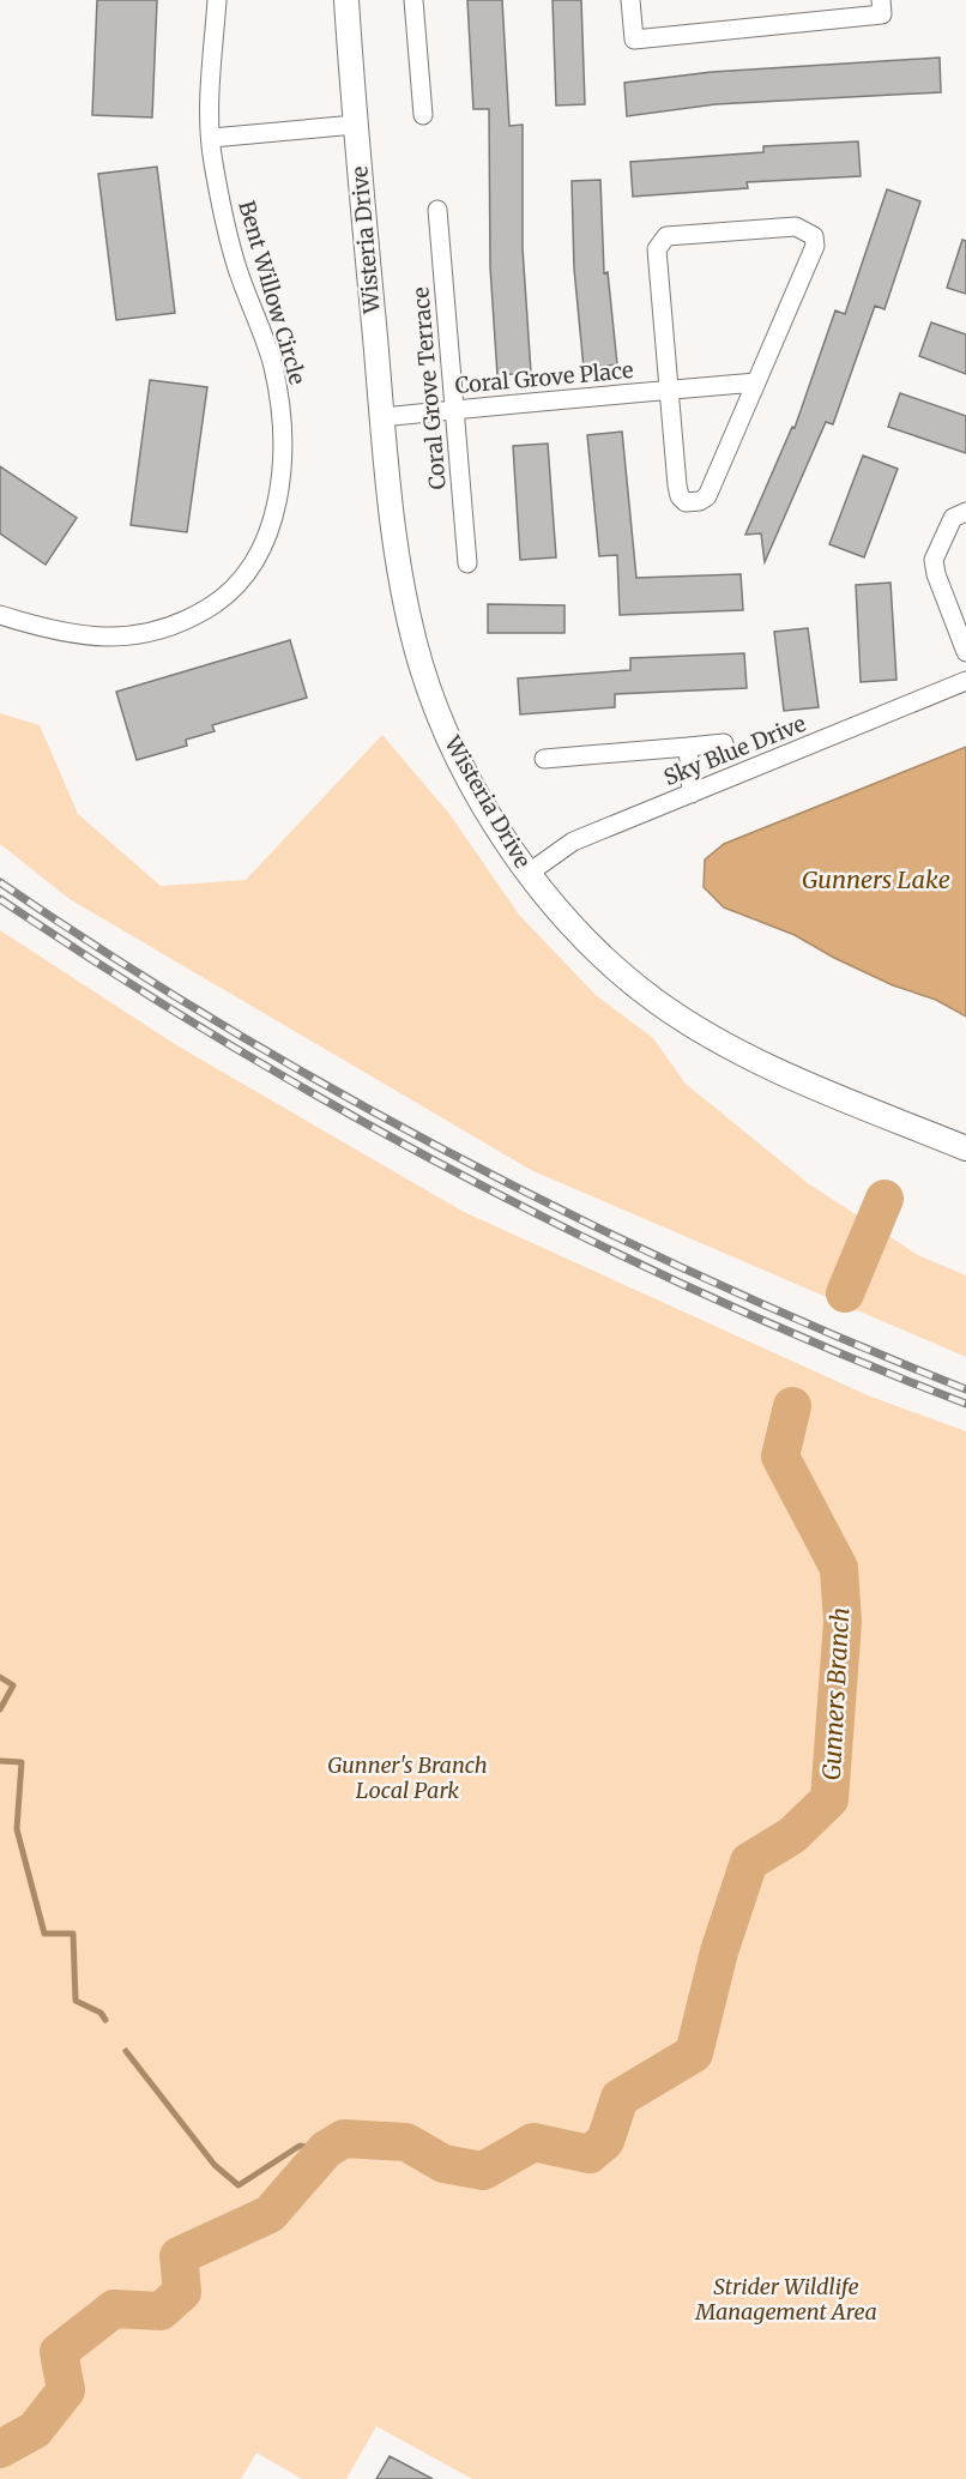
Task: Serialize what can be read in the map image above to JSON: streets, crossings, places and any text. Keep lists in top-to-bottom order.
{
  "streets": {
    "street": [
      "Wisteria Drive",
      "Bent Willow Circle",
      "Coral Grove Place",
      "Coral Grove Terrace",
      "Sky Blue Drive"
    ]
  },
  "crossings": [
    ["Wisteria Drive", "Coral Grove Place"],
    ["Wisteria Drive", "Sky Blue Drive"],
    ["Coral Grove Place", "Coral Grove Terrace"]
  ],
  "water": ["Gunners Lake", "Gunners Branch"],
  "parks": ["Gunner's Branch Local Park", "Strider Wildlife Management Area"]
}
